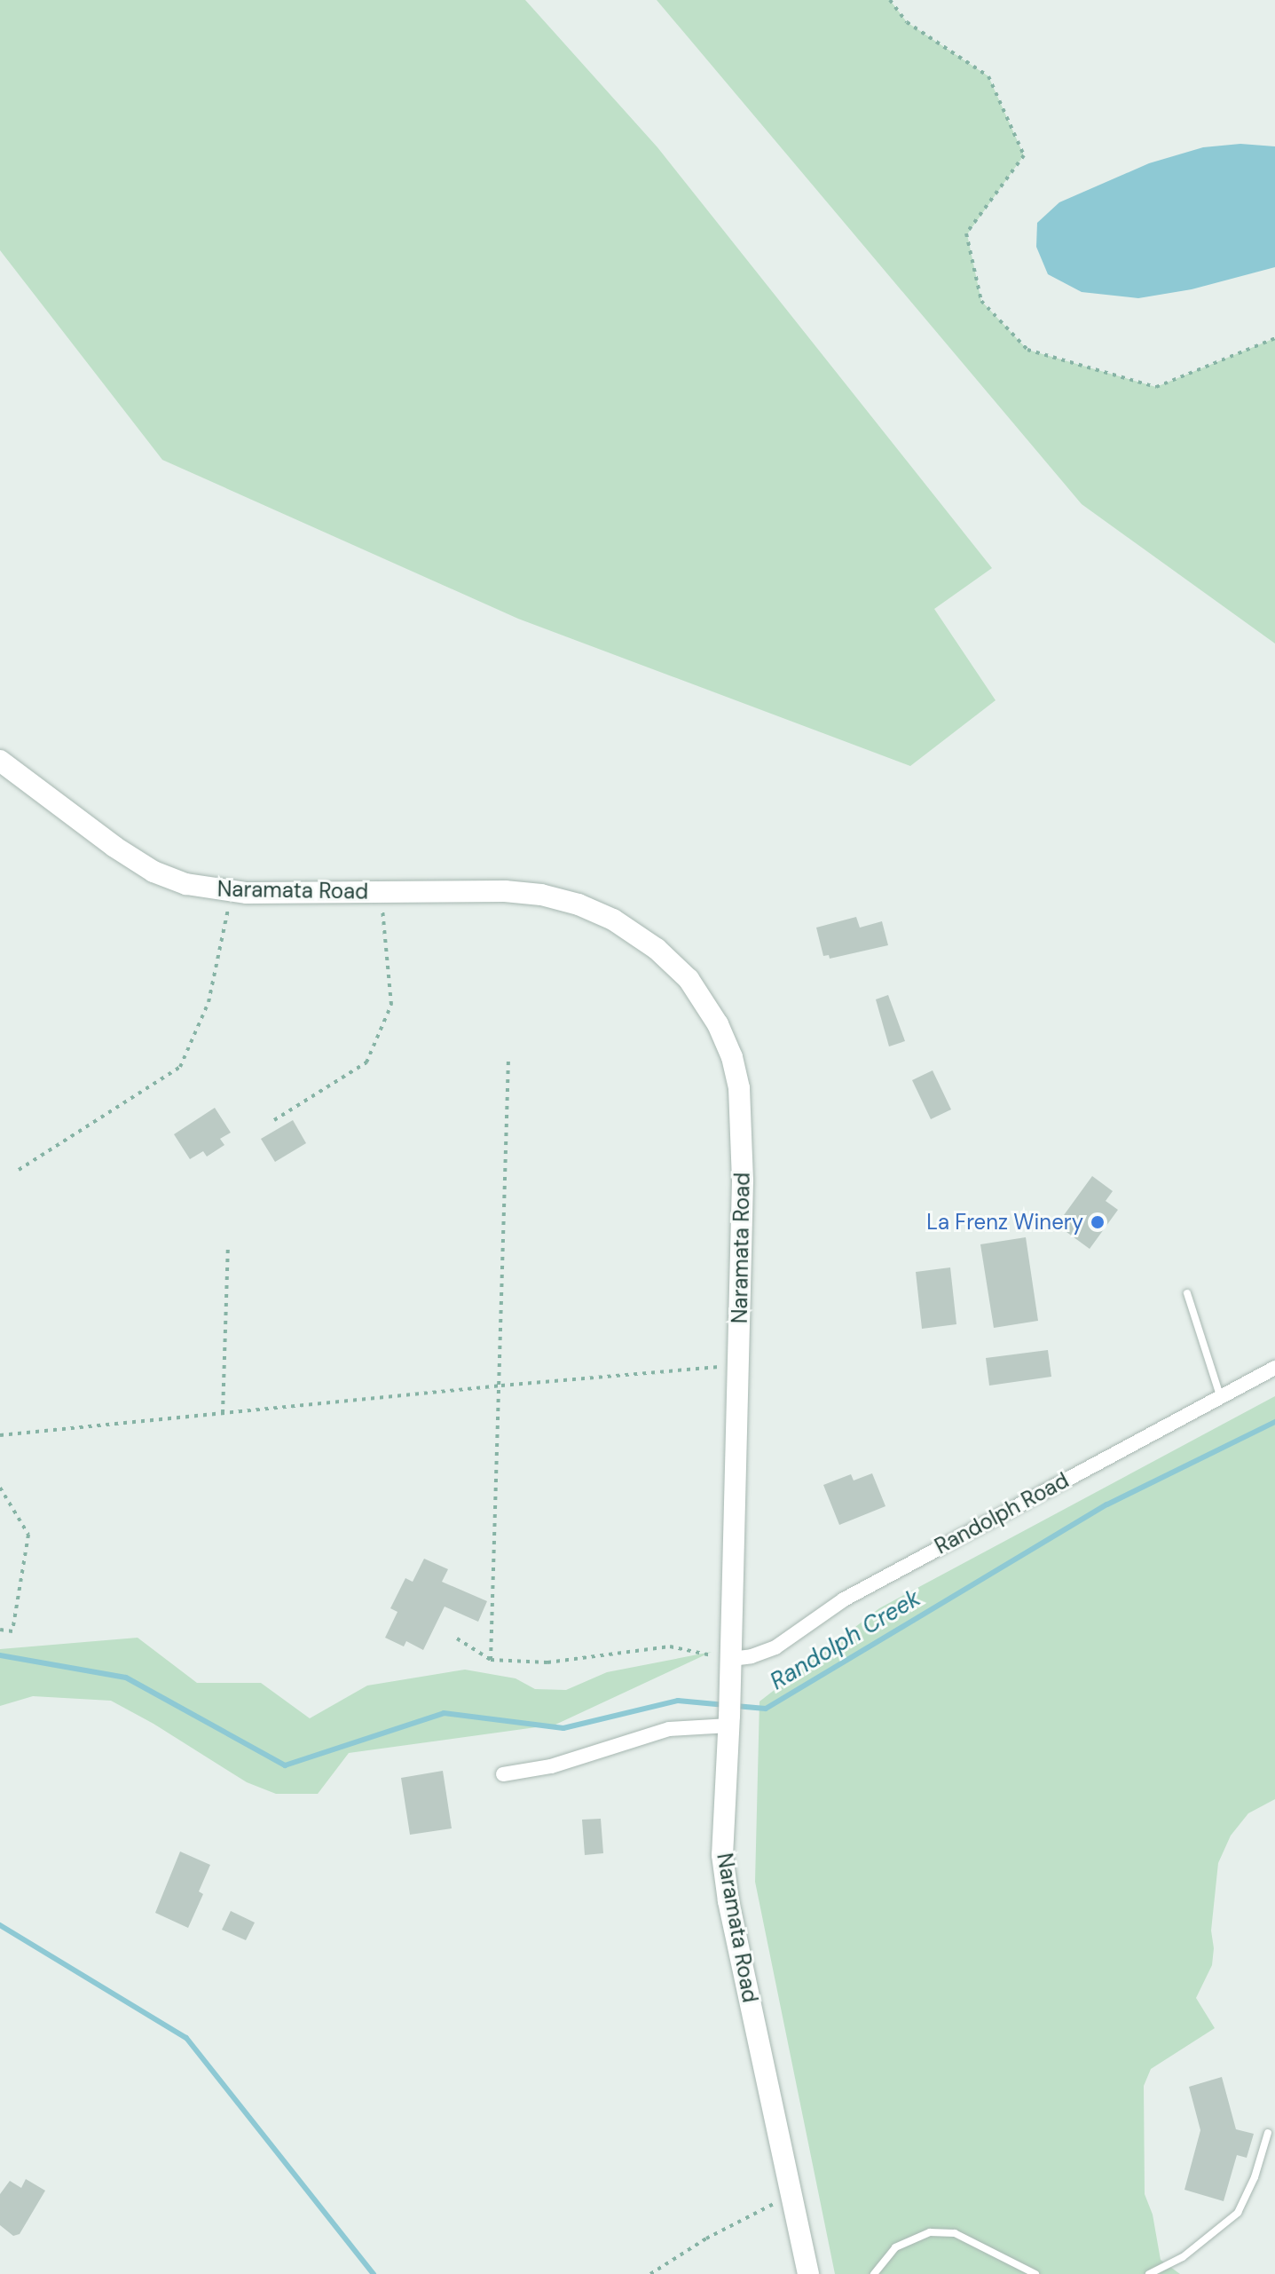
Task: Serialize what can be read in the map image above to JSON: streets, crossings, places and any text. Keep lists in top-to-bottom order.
{
  "streets": {
    "main road": ["Naramata Road"],
    "street": ["Randolph Road"]
  },
  "crossings": [
    ["Naramata Road", "Randolph Road"]
  ],
  "water": ["Randolph Creek"],
  "places": ["La Frenz Winery"]
}
